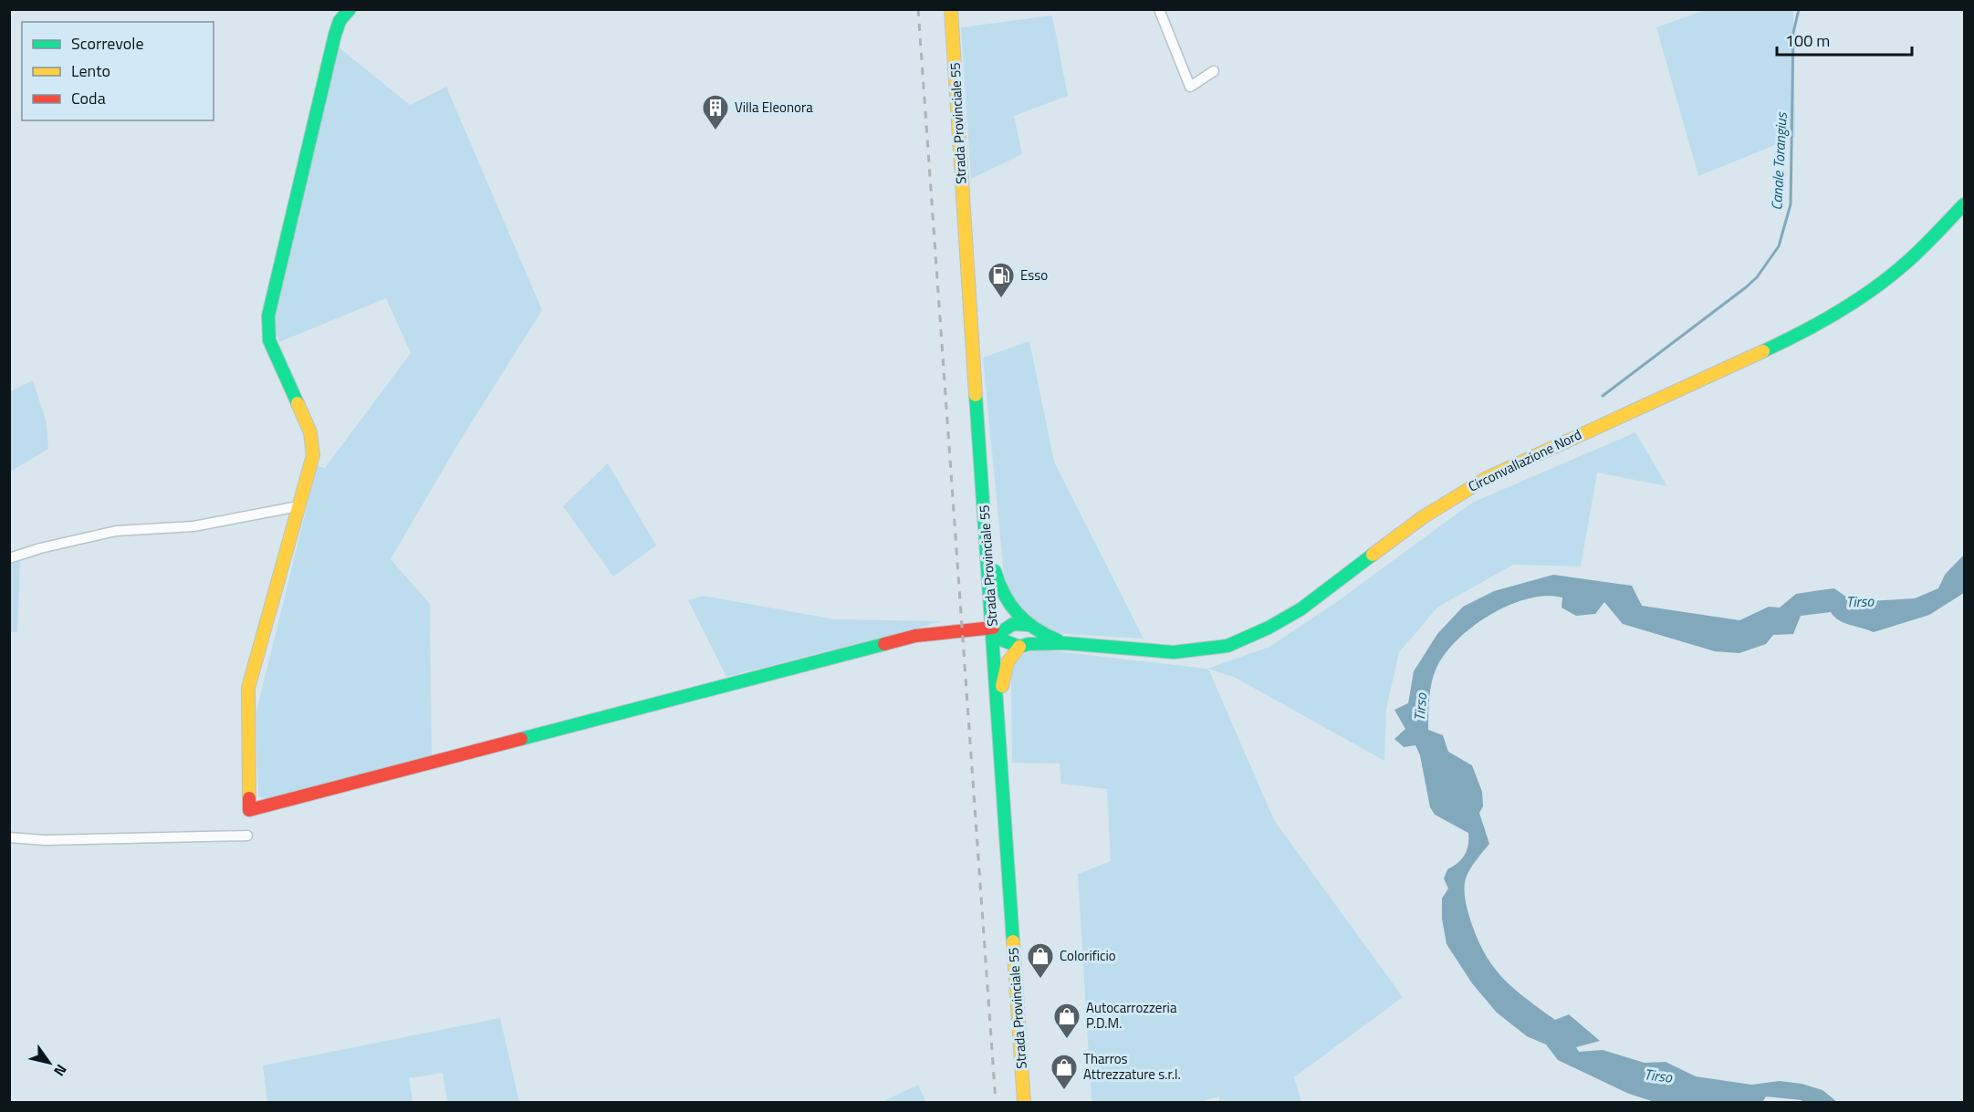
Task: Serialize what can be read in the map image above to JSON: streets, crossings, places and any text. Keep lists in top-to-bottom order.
{
  "streets": {
    "main road": ["Strada Provinciale 55", "Circonvallazione Nord"]
  },
  "crossings": [
    ["Strada Provinciale 55", "Circonvallazione Nord"]
  ],
  "water": ["Canale Torangius", "Tirso"],
  "places": {
    "building": ["Villa Eleonora"],
    "fuel station": ["Esso"],
    "shop": ["Colorificio", "Autocarrozzeria P.D.M.", "Tharros Attrezzature s.r.l."]
  },
  "legend": ["Scorrevole", "Lento", "Coda"],
  "scale_bar": "100 m",
  "north": "bottom right"
}
